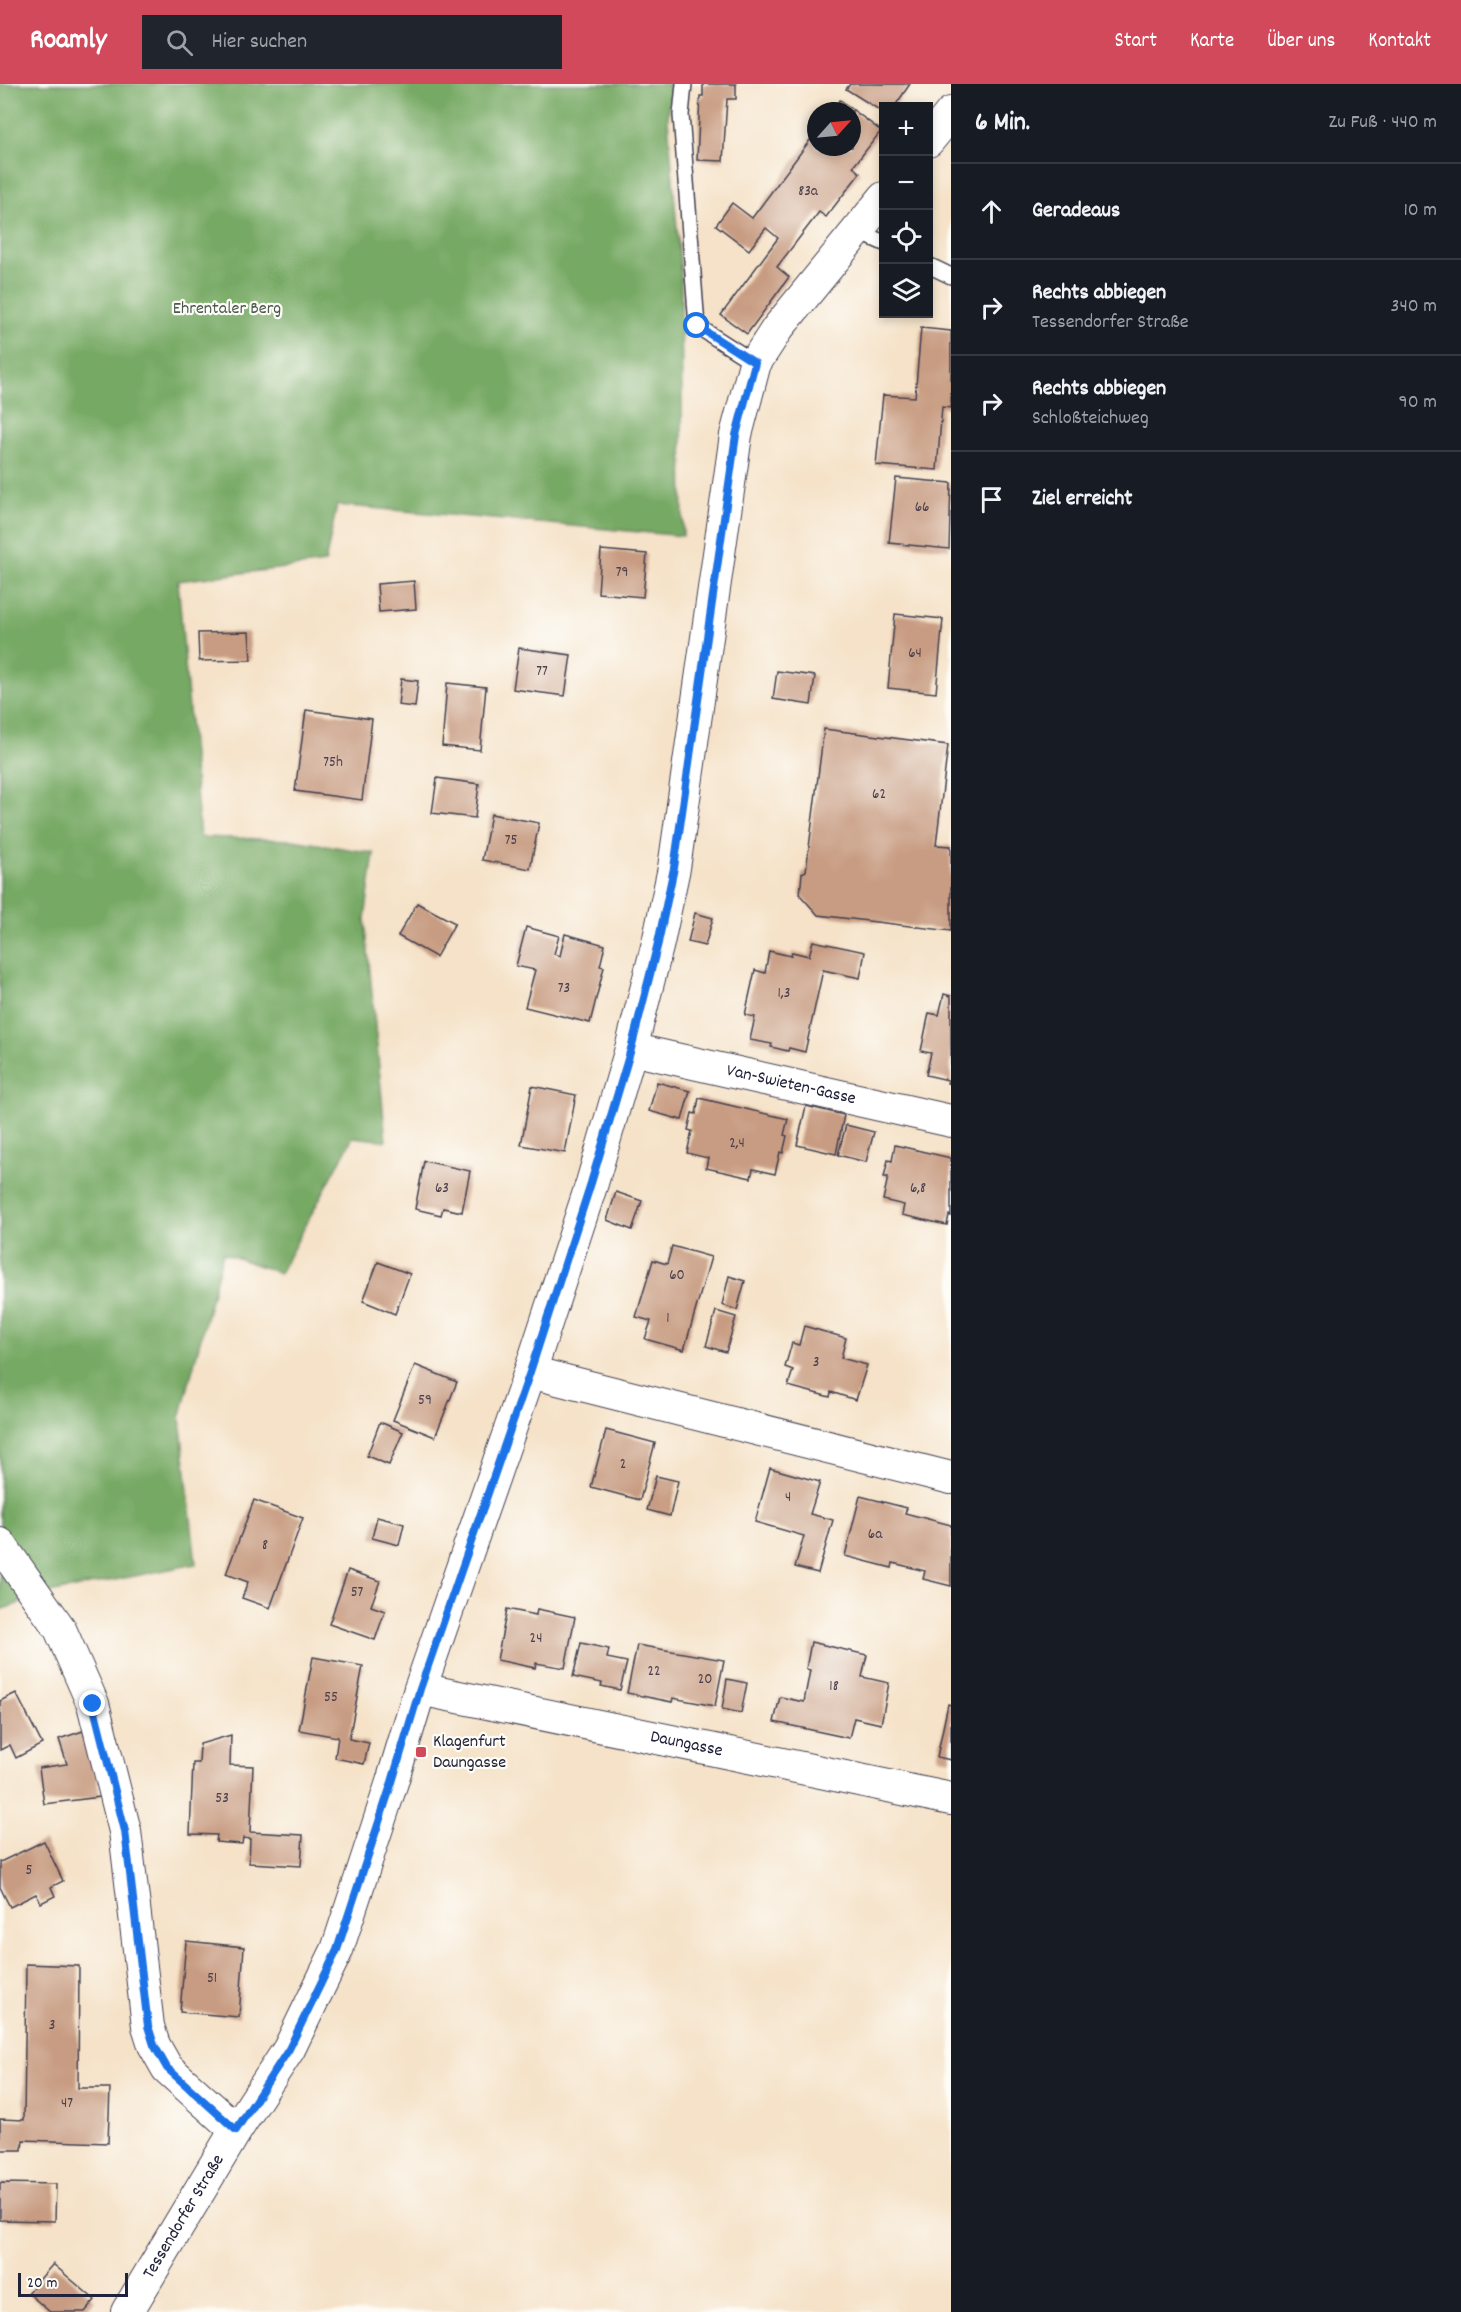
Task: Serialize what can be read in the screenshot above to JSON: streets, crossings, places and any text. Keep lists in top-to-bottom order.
{
  "streets": {
    "street": ["Van-Swieten-Gasse", "Daungasse", "Tessendorfer Straße"]
  },
  "crossings": [
    ["Van-Swieten-Gasse", "Tessendorfer Straße"],
    ["Daungasse", "Tessendorfer Straße"]
  ],
  "parks": ["Ehrentaler Berg"],
  "places": {
    "transit": ["Klagenfurt Daungasse"]
  },
  "house_numbers": [
    "83a",
    "66",
    "79",
    "64",
    "77",
    "75h",
    "62",
    "75",
    "73",
    "1,3",
    "2,4",
    "63",
    "6,8",
    "60",
    "1",
    "3",
    "59",
    "2",
    "4",
    "6a",
    "8",
    "57",
    "24",
    "22",
    "20",
    "18",
    "55",
    "53",
    "5",
    "51",
    "3",
    "47"
  ],
  "scale_bar": "20 m",
  "north": "top right",
  "page": {
    "header": "Roamly",
    "search": "Hier suchen",
    "nav": [
      "Start",
      "Karte",
      "Über uns",
      "Kontakt"
    ],
    "heading": ["6 Min.", "Zu Fuß · 440 m"],
    "map_buttons": ["+", "−"],
    "list": [
      ["Geradeaus", "10 m"],
      ["Rechts abbiegen", "Tessendorfer Straße", "340 m"],
      ["Rechts abbiegen", "Schloßteichweg", "90 m"],
      "Ziel erreicht"
    ],
    "scale": "20 m"
  }
}
